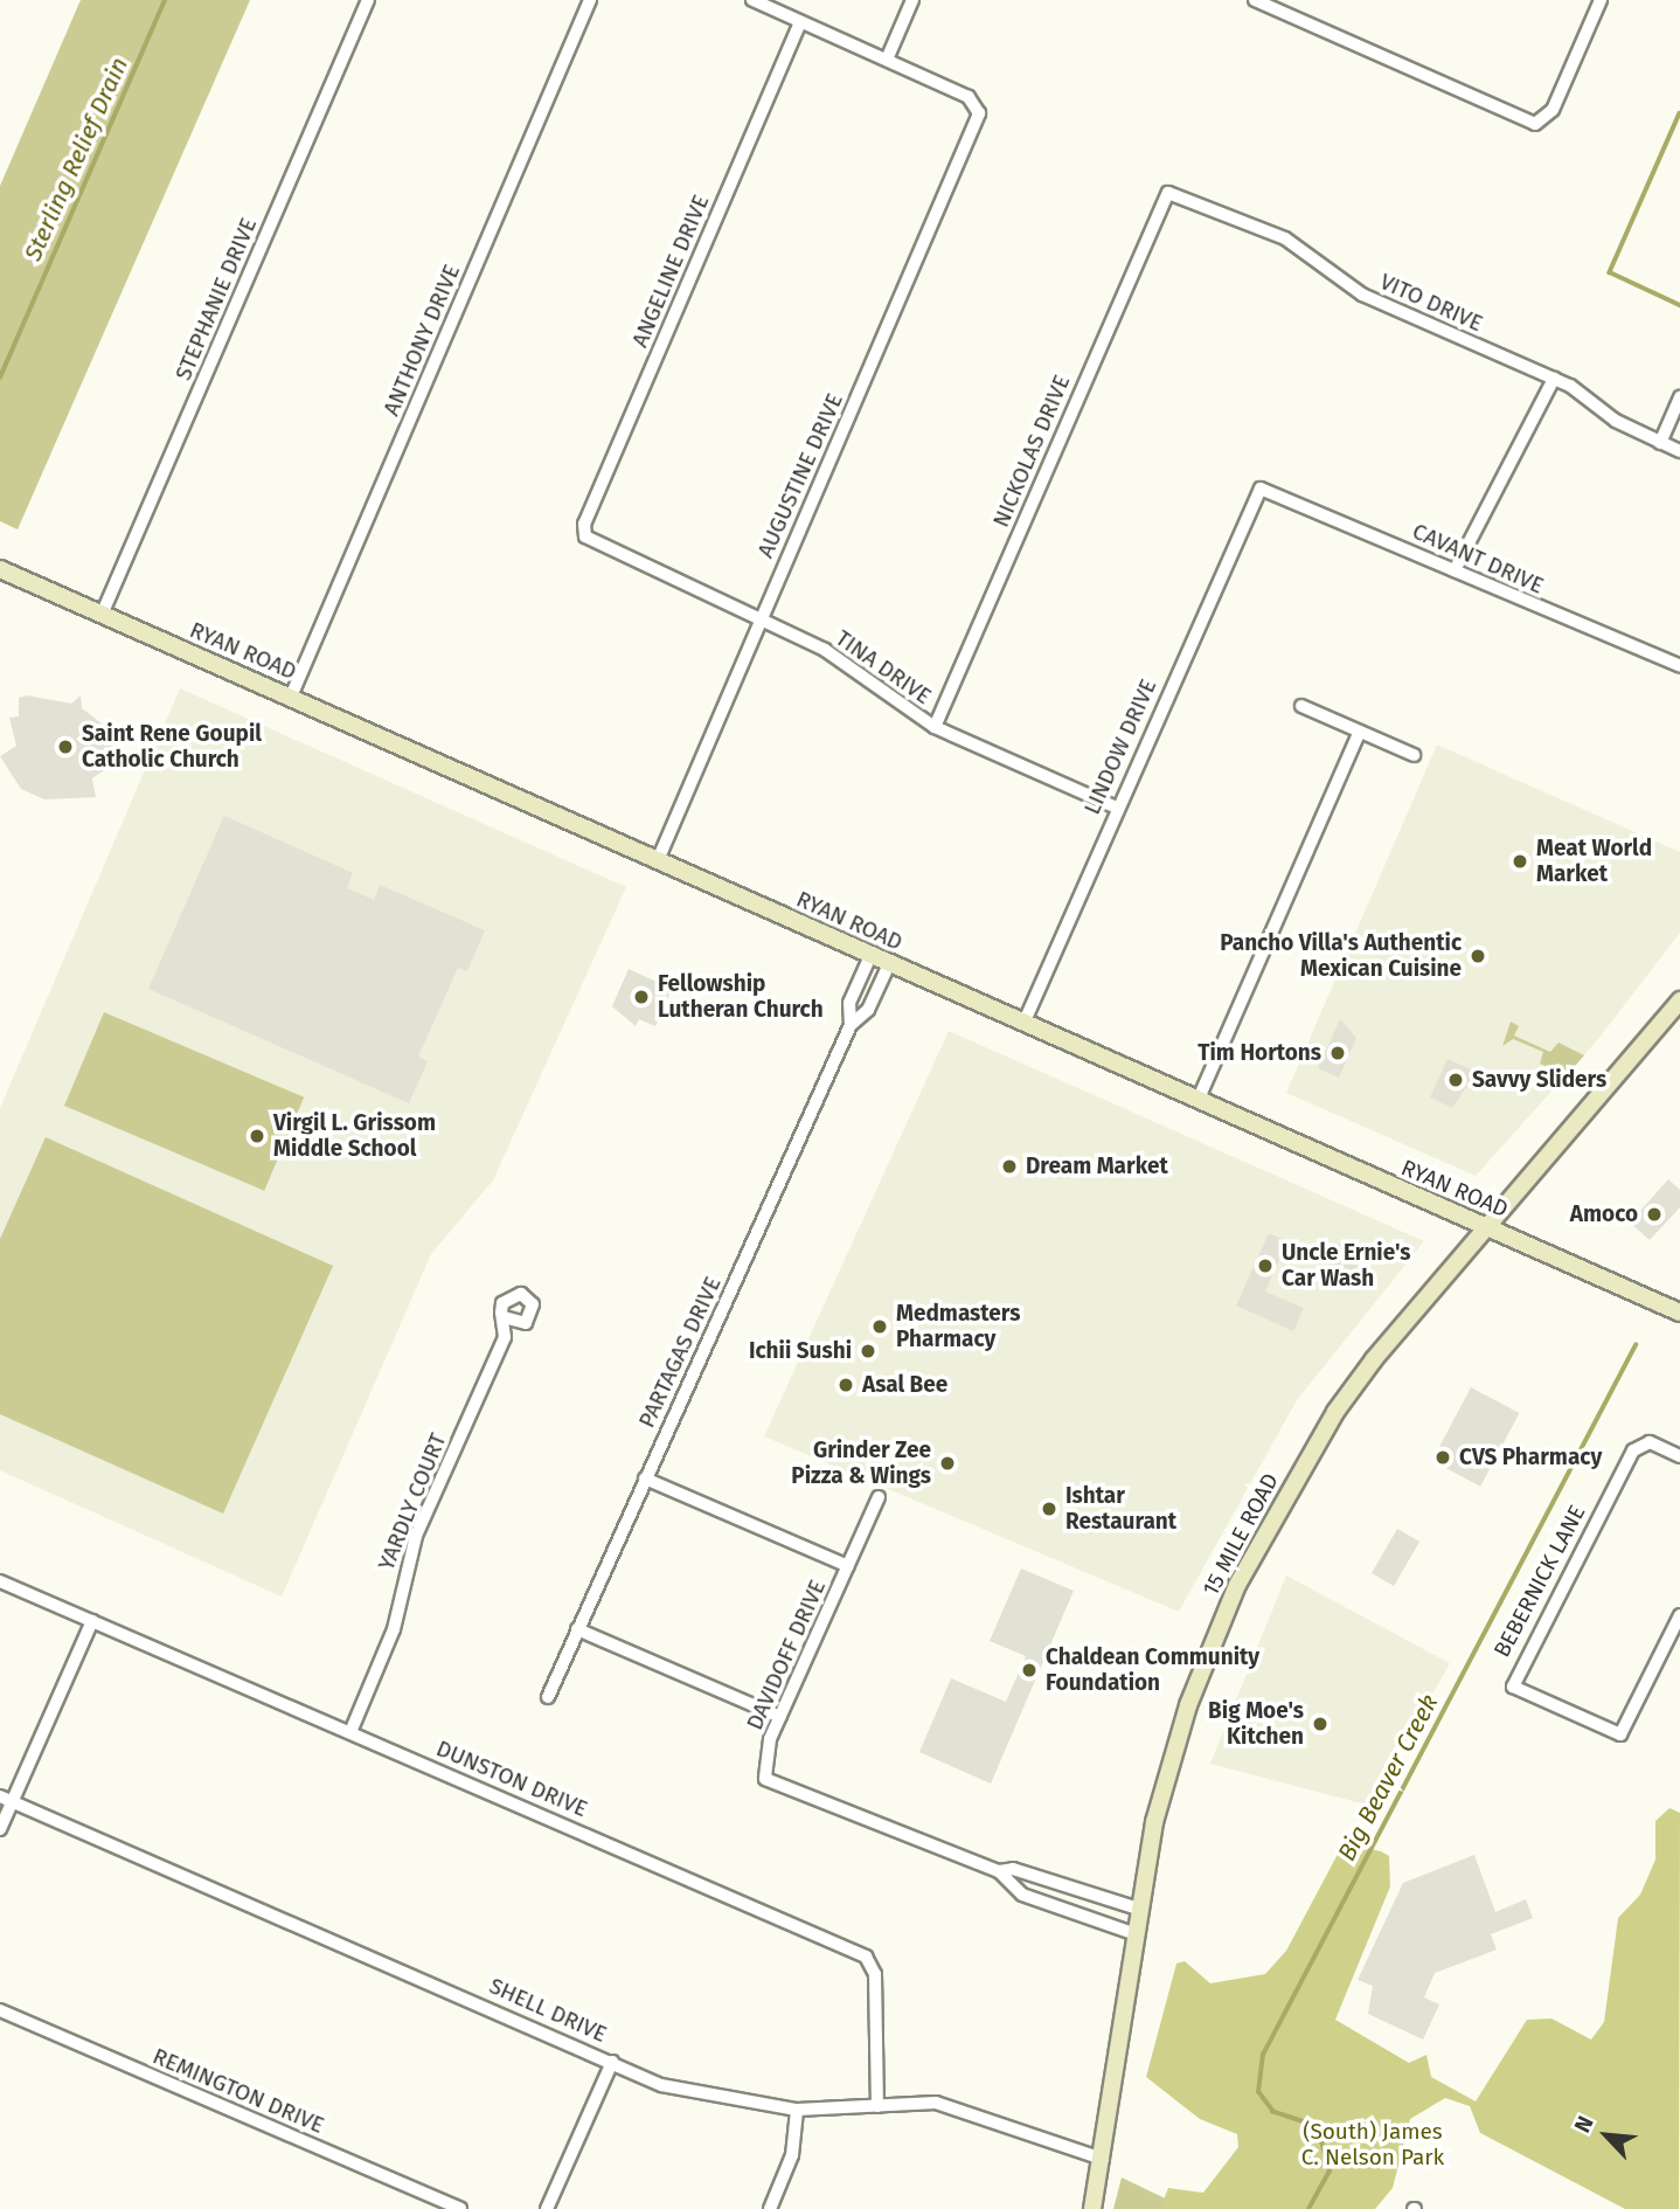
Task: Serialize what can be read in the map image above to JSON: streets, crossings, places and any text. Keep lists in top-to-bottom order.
{
  "streets": {
    "main road": ["RYAN ROAD", "15 MILE ROAD"],
    "street": [
      "ANGELINE DRIVE",
      "STEPHANIE DRIVE",
      "VITO DRIVE",
      "ANTHONY DRIVE",
      "NICKOLAS DRIVE",
      "AUGUSTINE DRIVE",
      "CAVANT DRIVE",
      "TINA DRIVE",
      "LINDOW DRIVE",
      "PARTAGAS DRIVE",
      "YARDLY COURT",
      "BEBERNICK LANE",
      "DAVIDOFF DRIVE",
      "DUNSTON DRIVE",
      "SHELL DRIVE",
      "REMINGTON DRIVE"
    ]
  },
  "crossings": [
    ["ANGELINE DRIVE", "TINA DRIVE"],
    ["STEPHANIE DRIVE", "RYAN ROAD"],
    ["VITO DRIVE", "NICKOLAS DRIVE"],
    ["ANTHONY DRIVE", "RYAN ROAD"],
    ["NICKOLAS DRIVE", "TINA DRIVE"],
    ["AUGUSTINE DRIVE", "RYAN ROAD"],
    ["AUGUSTINE DRIVE", "TINA DRIVE"],
    ["CAVANT DRIVE", "LINDOW DRIVE"],
    ["RYAN ROAD", "LINDOW DRIVE"],
    ["RYAN ROAD", "15 MILE ROAD"],
    ["TINA DRIVE", "LINDOW DRIVE"],
    ["YARDLY COURT", "DUNSTON DRIVE"],
    ["15 MILE ROAD", "DAVIDOFF DRIVE"],
    ["15 MILE ROAD", "SHELL DRIVE"],
    ["DUNSTON DRIVE", "SHELL DRIVE"]
  ],
  "water": ["Sterling Relief Drain", "Big Beaver Creek"],
  "parks": ["(South) James C. Nelson Park"],
  "places": [
    "Saint Rene Goupil Catholic Church",
    "Meat World Market",
    "Pancho Villa's Authentic Mexican Cuisine",
    "Fellowship Lutheran Church",
    "Tim Hortons",
    "Savvy Sliders",
    "Virgil L. Grissom Middle School",
    "Dream Market",
    "Amoco",
    "Uncle Ernie's Car Wash",
    "Medmasters Pharmacy",
    "Ichii Sushi",
    "Asal Bee",
    "CVS Pharmacy",
    "Grinder Zee Pizza & Wings",
    "Ishtar Restaurant",
    "Chaldean Community Foundation",
    "Big Moe's Kitchen"
  ],
  "north": "top left"
}
